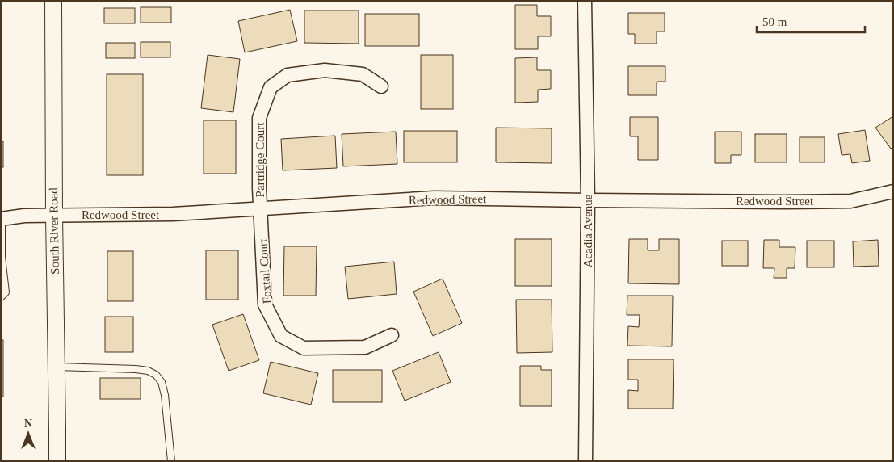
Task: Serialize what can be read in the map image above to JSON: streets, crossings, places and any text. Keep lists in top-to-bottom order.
{
  "streets": {
    "street": [
      "Partridge Court",
      "Redwood Street",
      "South River Road",
      "Acadia Avenue",
      "Foxtail Court"
    ]
  },
  "crossings": [
    ["Partridge Court", "Redwood Street"],
    ["Partridge Court", "Foxtail Court"],
    ["Redwood Street", "South River Road"],
    ["Redwood Street", "Acadia Avenue"],
    ["Redwood Street", "Foxtail Court"]
  ],
  "scale_bar": "50 m",
  "north": "top"
}
